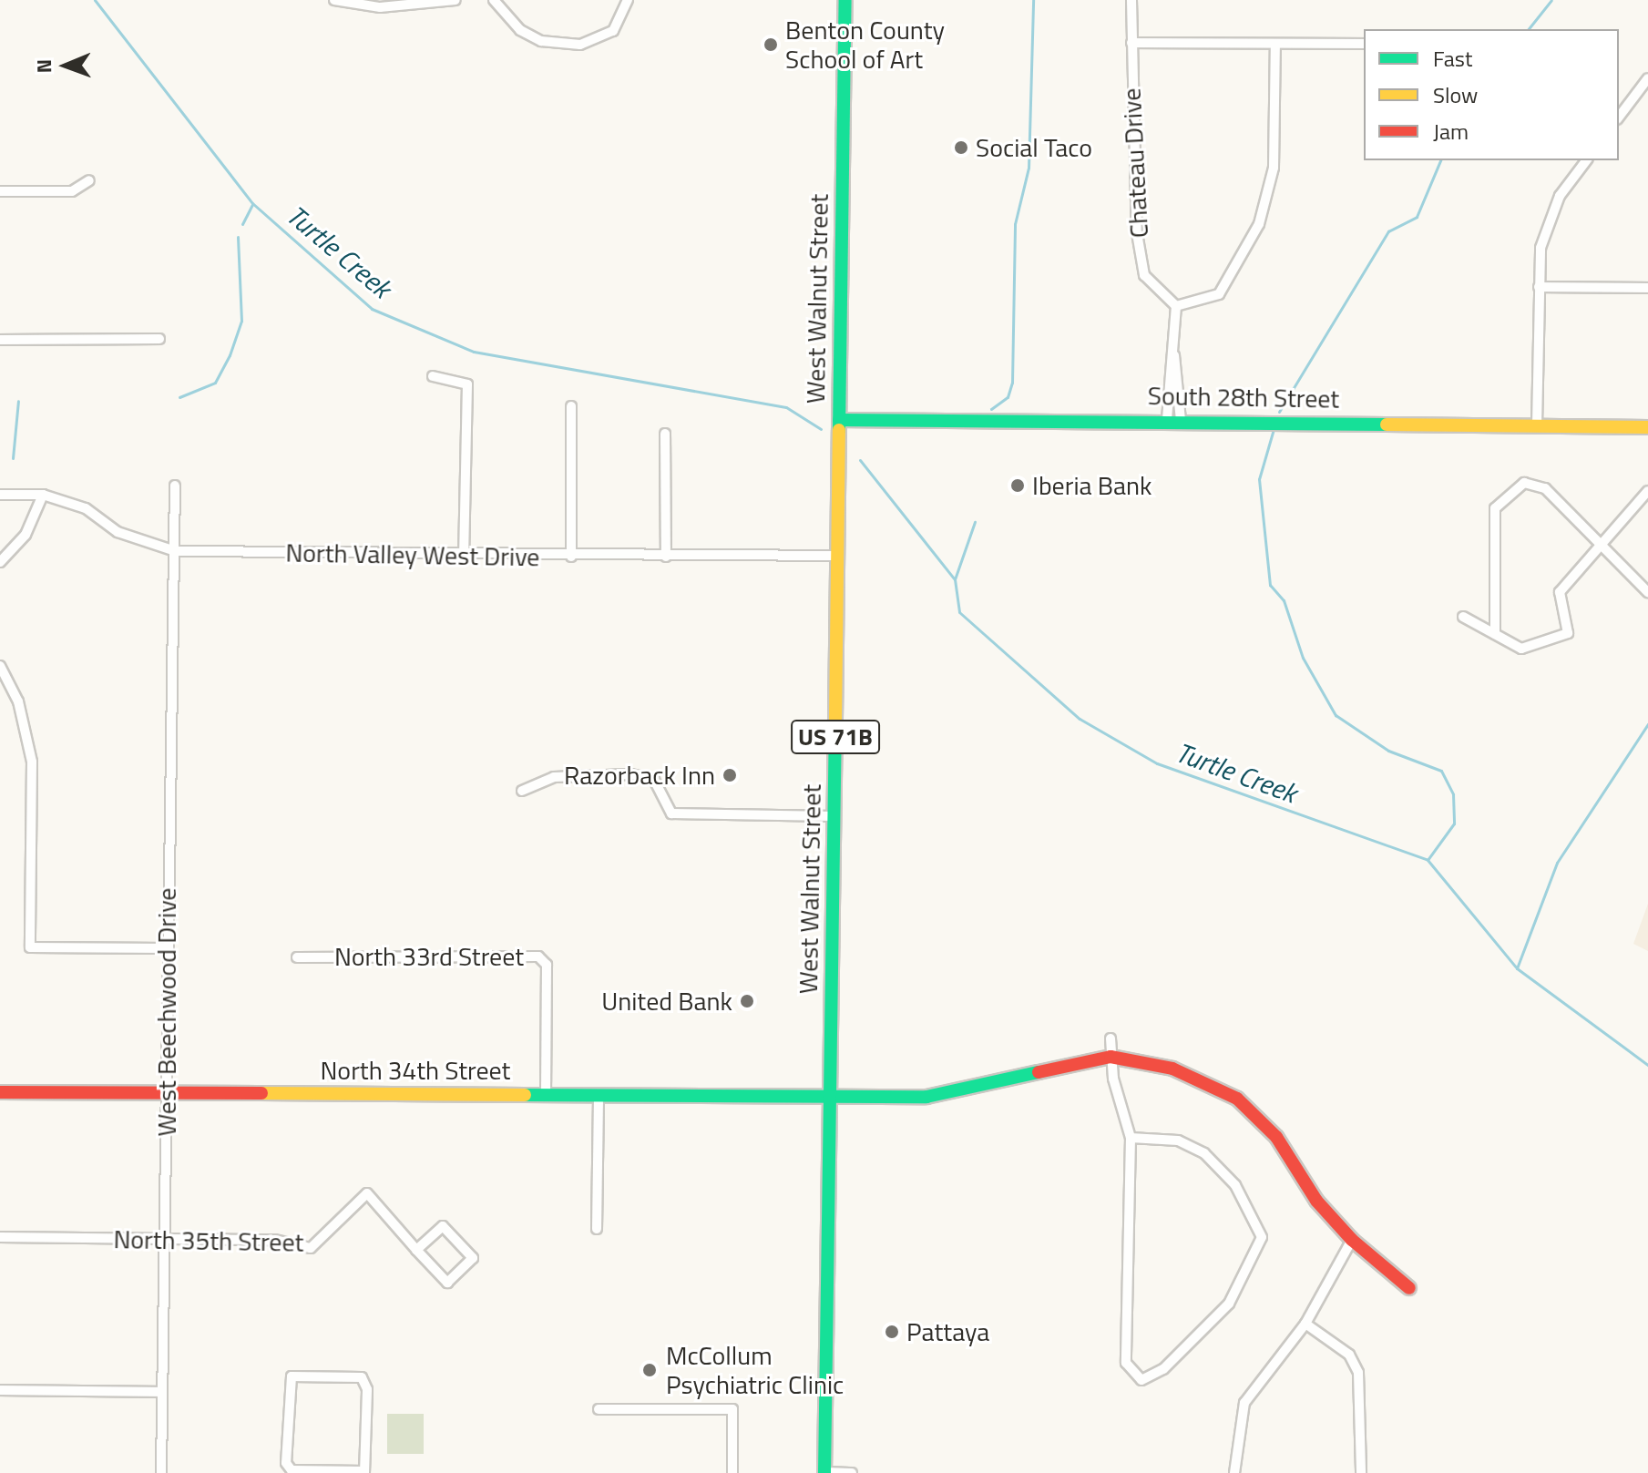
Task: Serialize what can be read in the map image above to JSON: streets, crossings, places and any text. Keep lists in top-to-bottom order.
{
  "streets": {
    "street": [
      "Chateau Drive",
      "West Walnut Street",
      "South 28th Street",
      "North Valley West Drive",
      "US 71B",
      "North 33rd Street",
      "West Beechwood Drive",
      "North 34th Street",
      "North 35th Street"
    ]
  },
  "crossings": [
    ["West Walnut Street", "South 28th Street"],
    ["West Walnut Street", "North Valley West Drive"],
    ["West Walnut Street", "North 34th Street"],
    ["North Valley West Drive", "West Beechwood Drive"],
    ["North 33rd Street", "North 34th Street"],
    ["West Beechwood Drive", "North 34th Street"],
    ["West Beechwood Drive", "North 35th Street"]
  ],
  "water": ["Turtle Creek"],
  "places": [
    "Benton County School of Art",
    "Social Taco",
    "Iberia Bank",
    "Razorback Inn",
    "United Bank",
    "Pattaya",
    "McCollum Psychiatric Clinic"
  ],
  "legend": ["Fast", "Slow", "Jam"],
  "north": "left"
}
